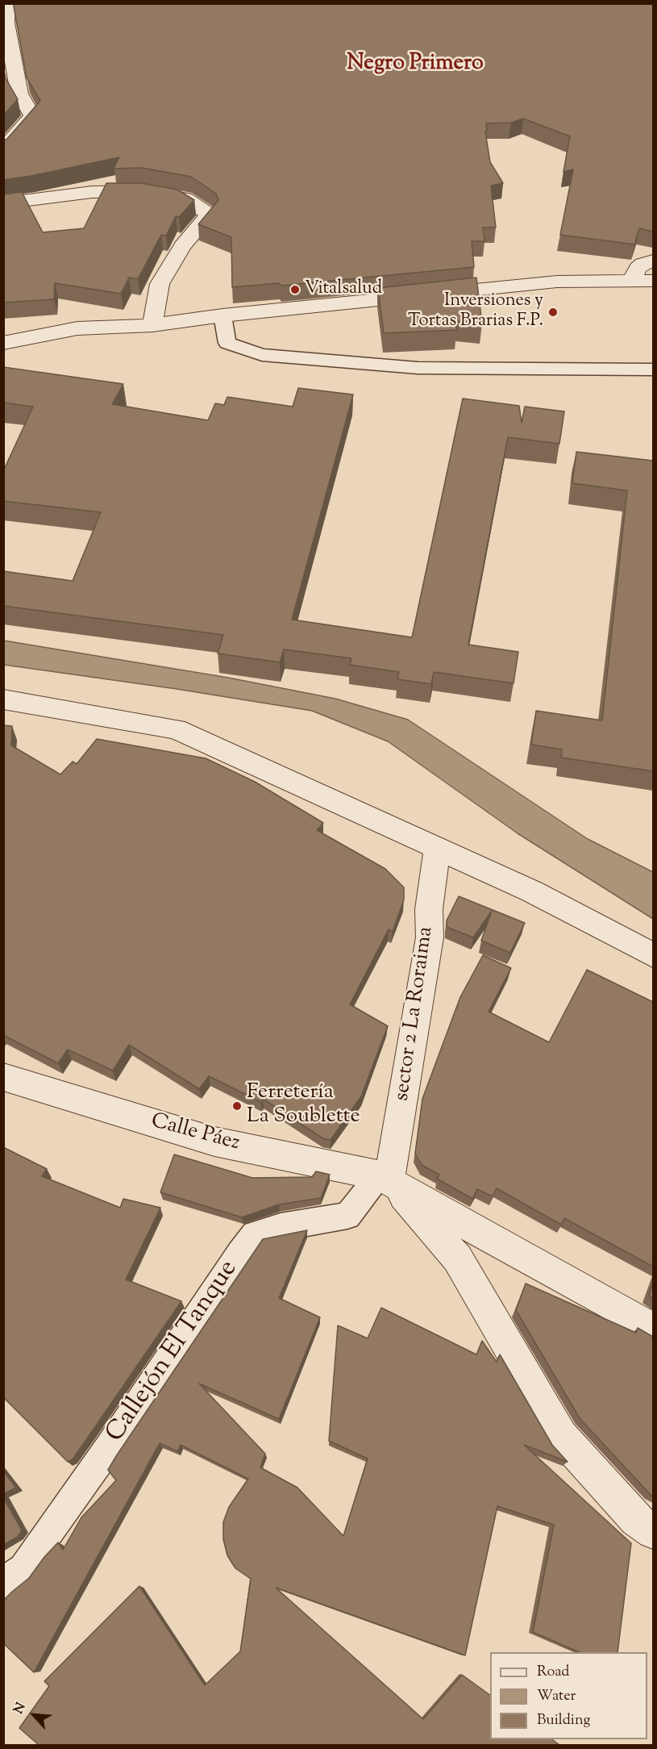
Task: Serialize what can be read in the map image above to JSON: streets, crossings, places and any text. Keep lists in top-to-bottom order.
{
  "streets": {
    "street": ["sector 2 La Roraima", "Calle Páez"],
    "lane": ["Callejón El Tanque"]
  },
  "crossings": [
    ["sector 2 La Roraima", "Calle Páez"],
    ["sector 2 La Roraima", "Callejón El Tanque"],
    ["Calle Páez", "Callejón El Tanque"]
  ],
  "districts": ["Negro Primero"],
  "places": ["Vitalsalud", "Inversiones y Tortas Brarias F.P.", "Ferretería La Soublette"],
  "legend": ["Road", "Water", "Building"],
  "north": "top left"
}
